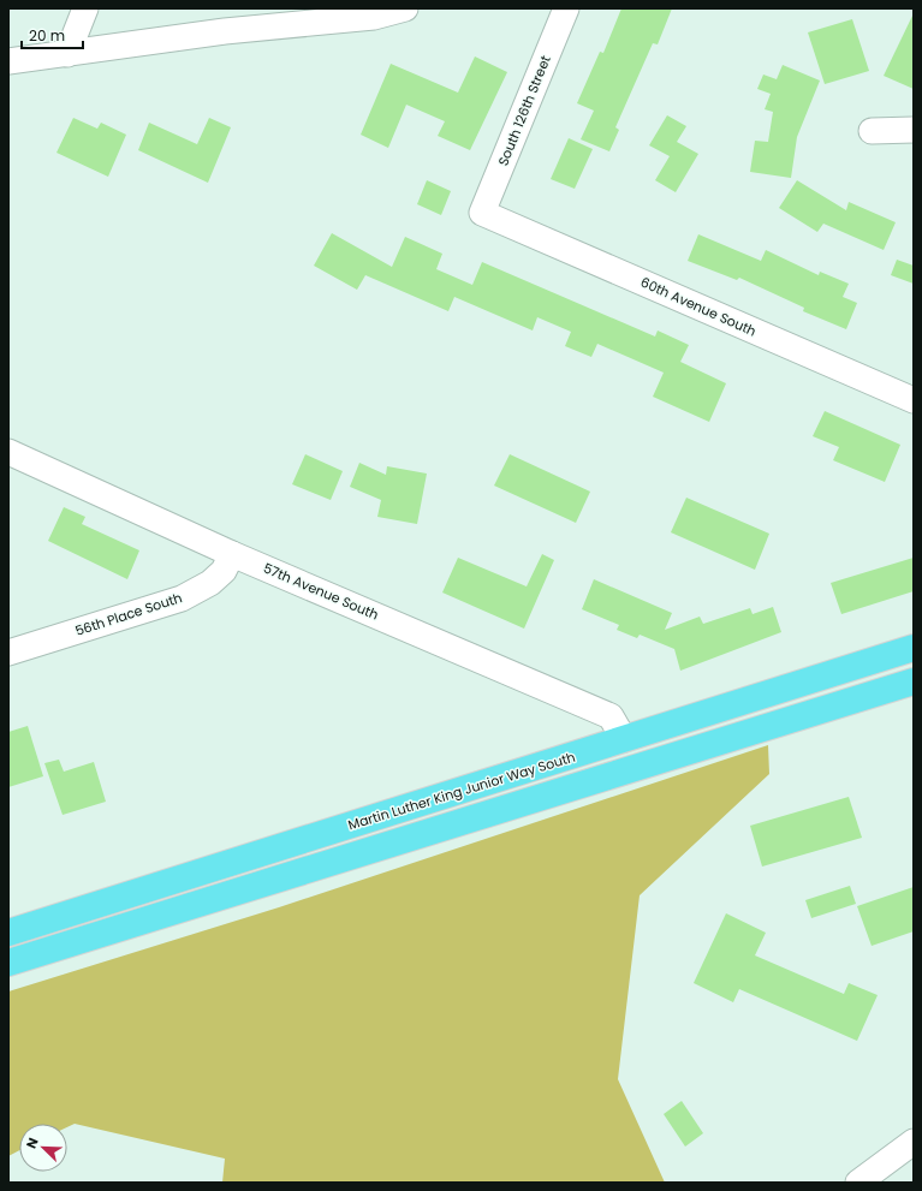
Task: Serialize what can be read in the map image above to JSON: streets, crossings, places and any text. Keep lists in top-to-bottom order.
{
  "streets": {
    "main road": ["Martin Luther King Junior Way South"],
    "street": [
      "South 126th Street",
      "60th Avenue South",
      "57th Avenue South",
      "56th Place South"
    ]
  },
  "crossings": [
    ["South 126th Street", "60th Avenue South"],
    ["57th Avenue South", "56th Place South"],
    ["57th Avenue South", "Martin Luther King Junior Way South"]
  ],
  "scale_bar": "20 m",
  "north": "top left"
}
